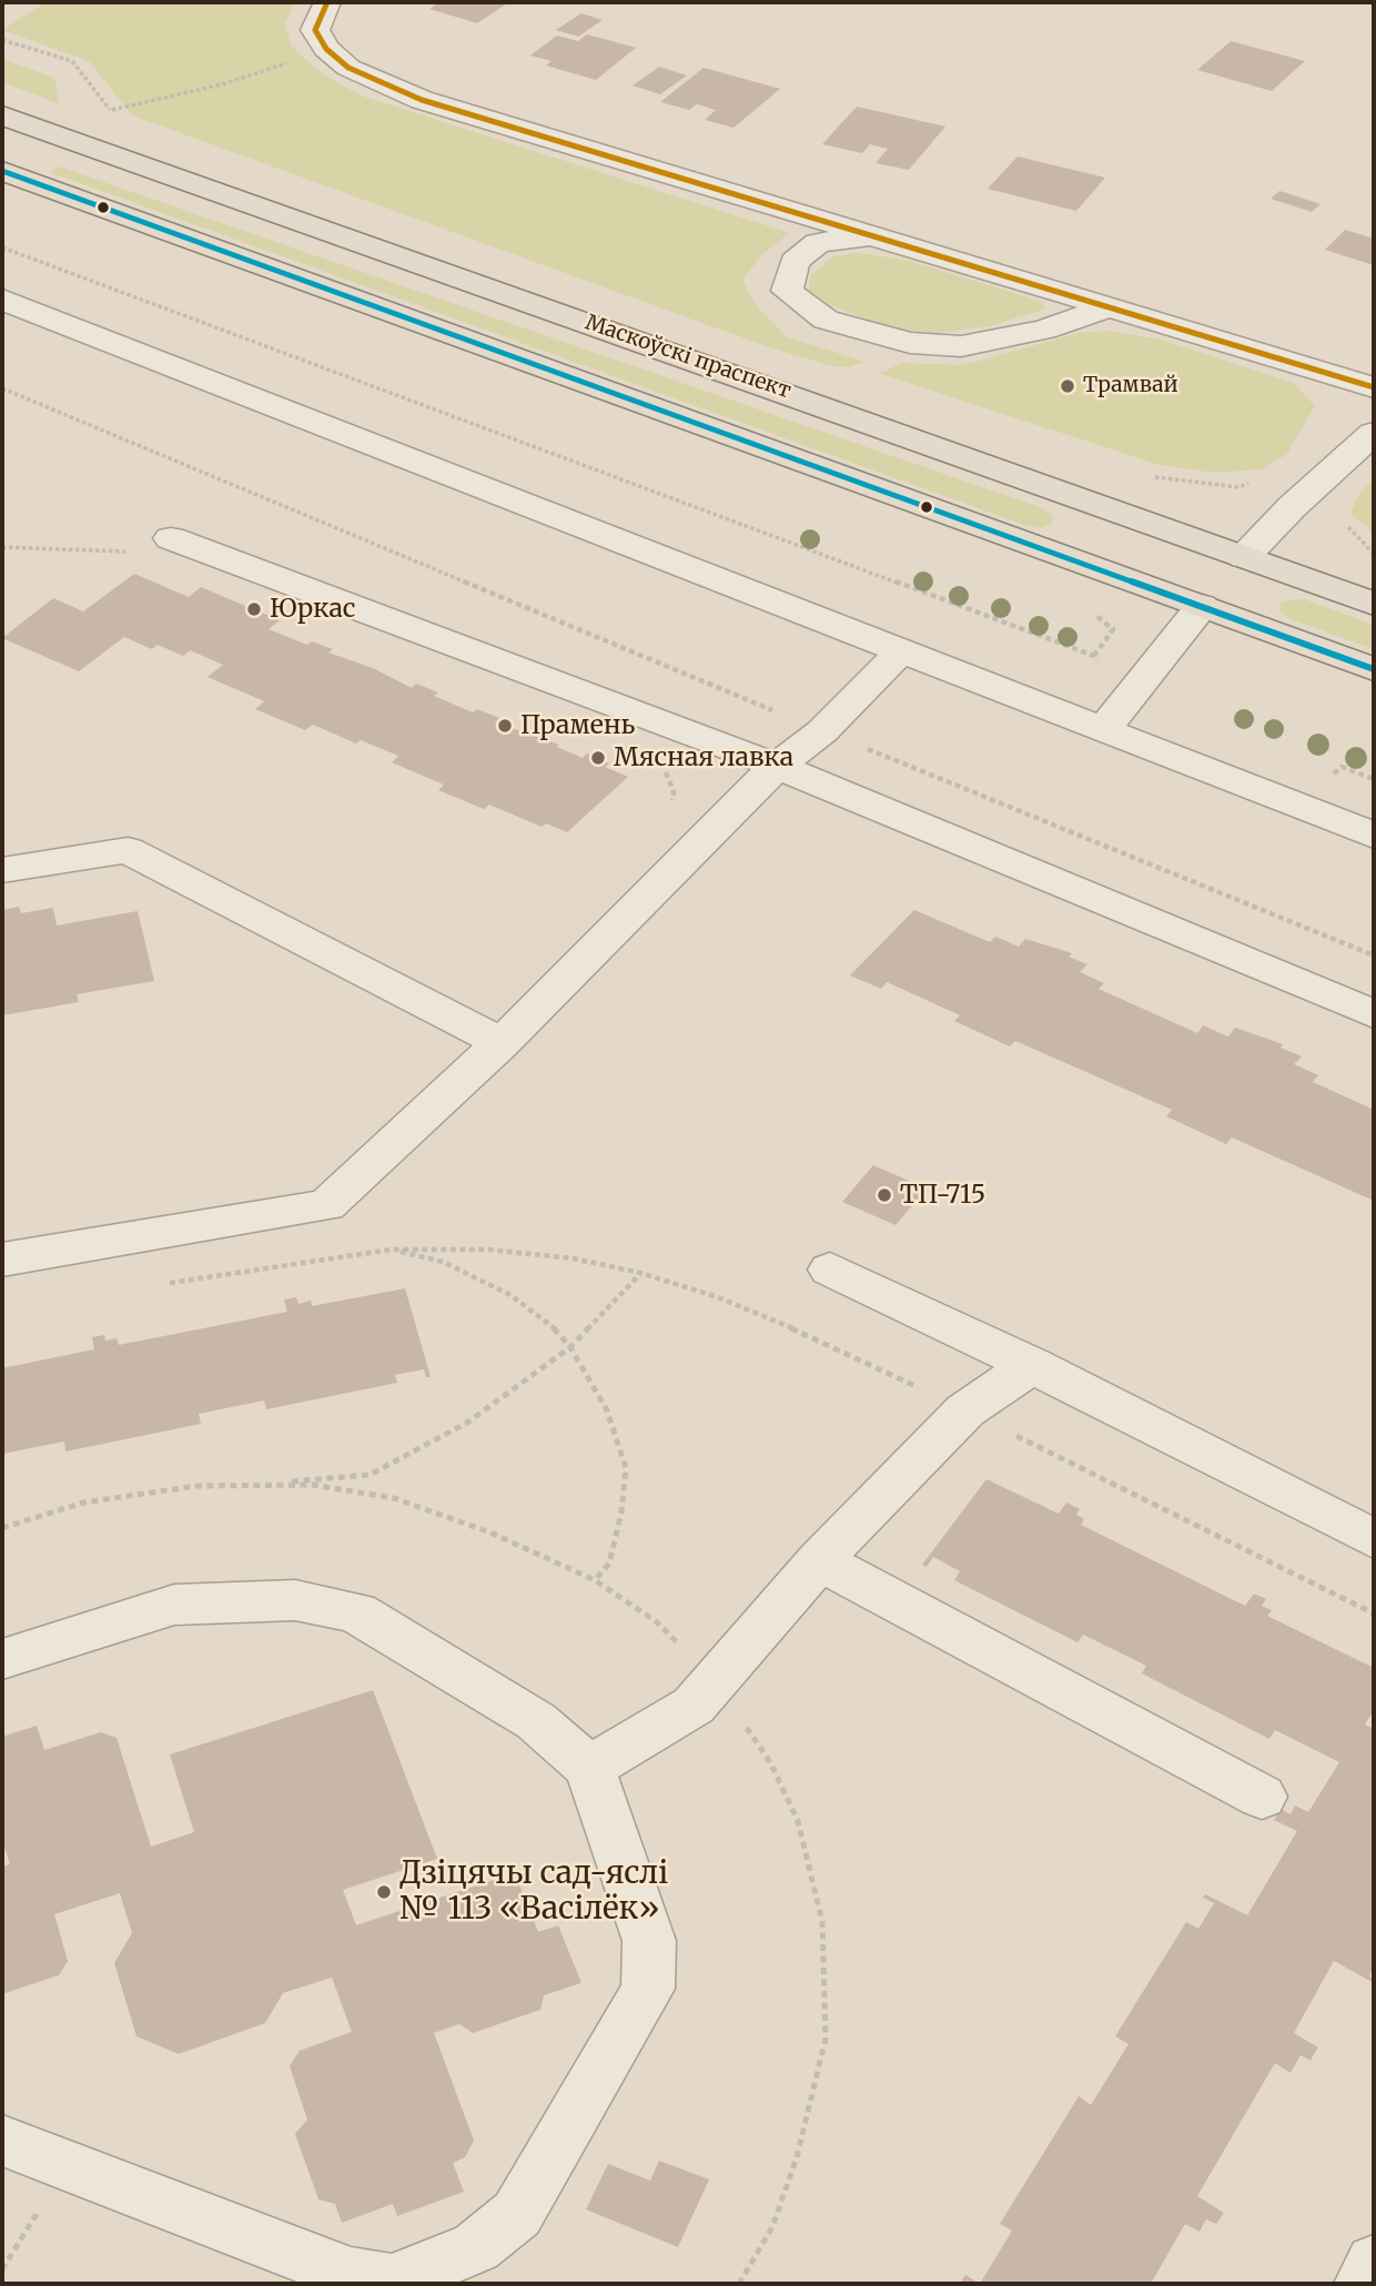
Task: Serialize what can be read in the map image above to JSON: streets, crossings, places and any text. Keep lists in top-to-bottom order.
{
  "streets": {
    "main road": ["Маскоўскі праспект"]
  },
  "places": [
    "Трамвай",
    "Юркас",
    "Прамень",
    "Мясная лавка",
    "ТП-715",
    "Дзіцячы сад-яслі № 113 «Васілёк»"
  ]
}
